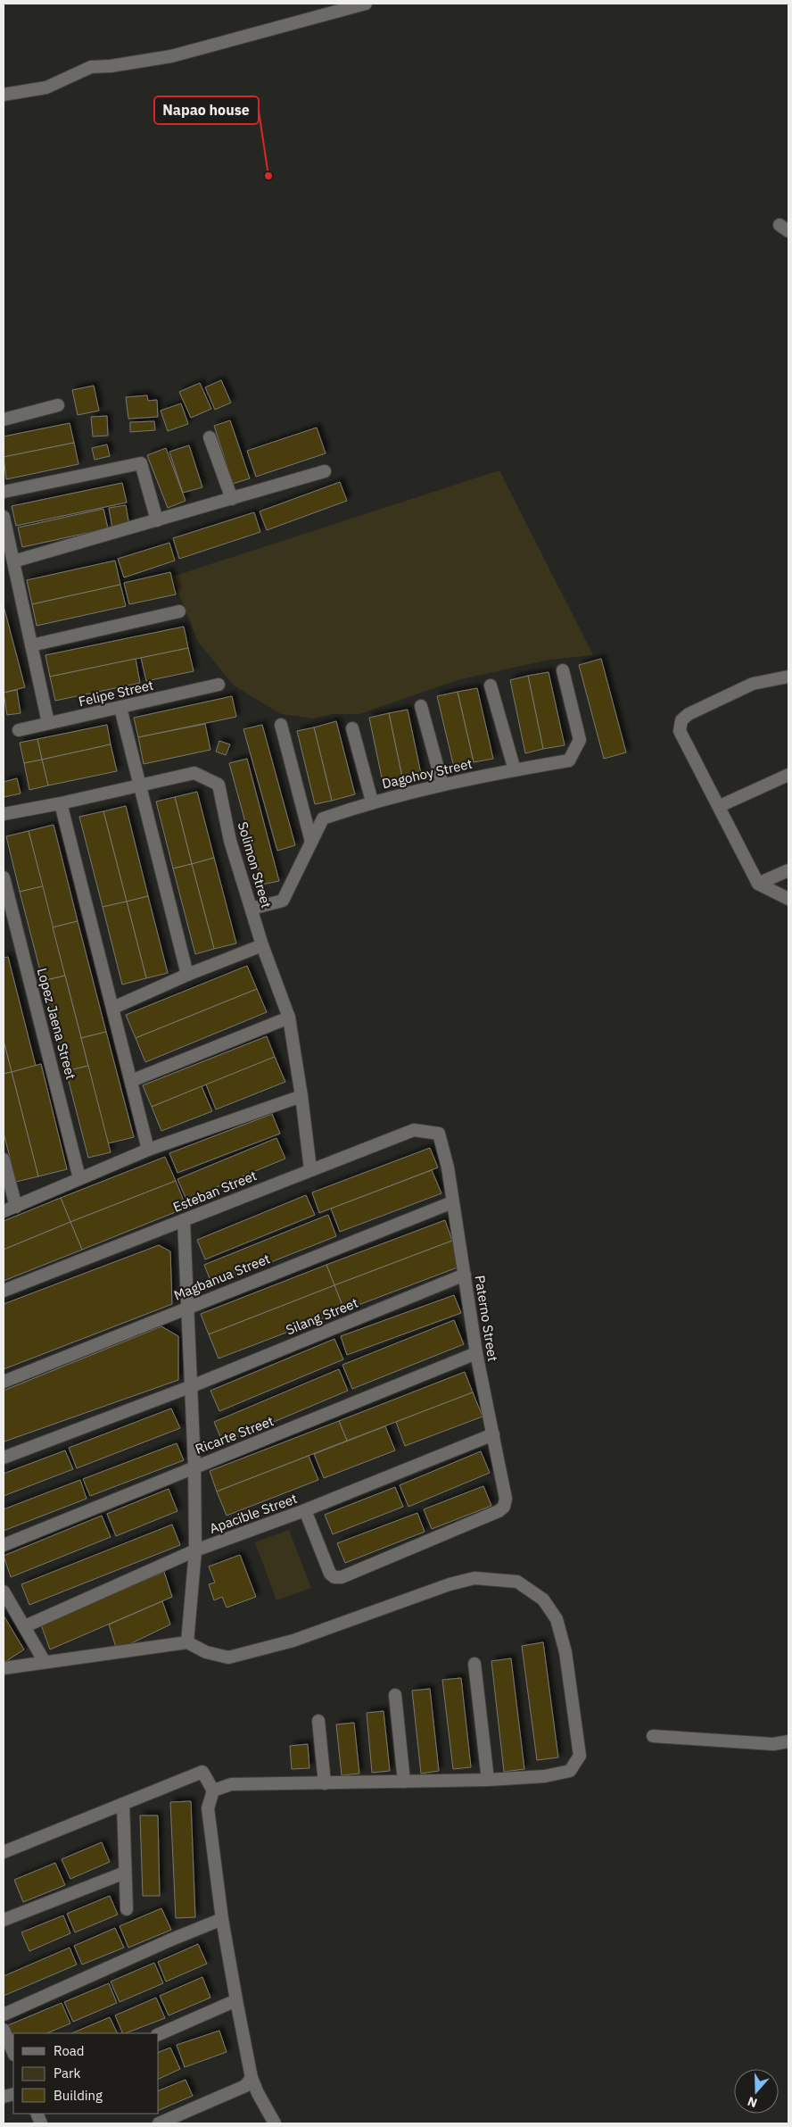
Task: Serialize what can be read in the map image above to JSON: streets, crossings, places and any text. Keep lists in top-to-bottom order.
{
  "streets": {
    "street": [
      "Felipe Street",
      "Dagohoy Street",
      "Solimon Street",
      "Lopez Jaena Street",
      "Esteban Street",
      "Magbanua Street",
      "Silang Street",
      "Paterno Street",
      "Ricarte Street",
      "Apacible Street"
    ]
  },
  "crossings": [
    ["Dagohoy Street", "Solimon Street"],
    ["Solimon Street", "Esteban Street"],
    ["Esteban Street", "Paterno Street"],
    ["Magbanua Street", "Paterno Street"],
    ["Silang Street", "Paterno Street"],
    ["Paterno Street", "Ricarte Street"],
    ["Paterno Street", "Apacible Street"]
  ],
  "places": ["Napao house"],
  "legend": ["Road", "Park", "Building"],
  "north": "bottom"
}
